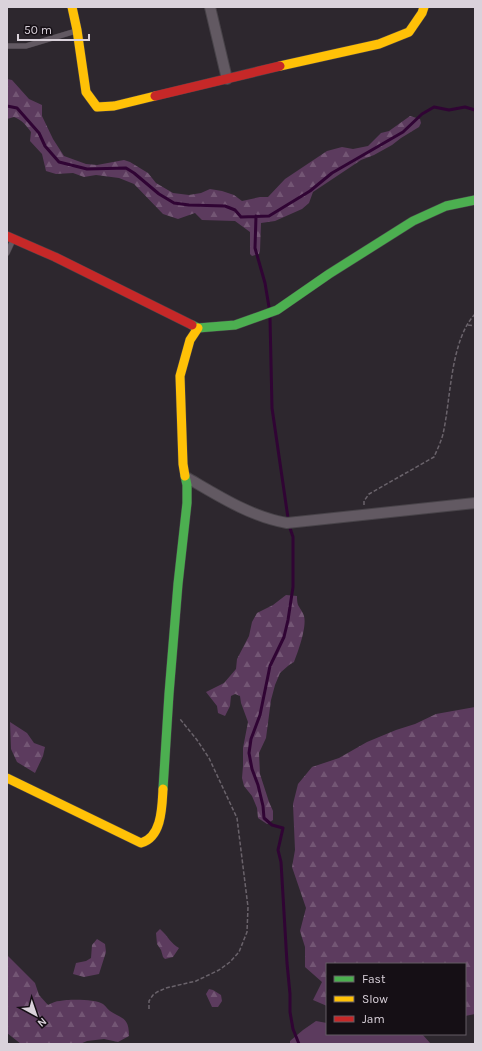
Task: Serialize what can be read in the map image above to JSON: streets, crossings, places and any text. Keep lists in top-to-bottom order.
{
  "legend": ["Fast", "Slow", "Jam"],
  "scale_bar": "50 m",
  "north": "bottom right"
}
